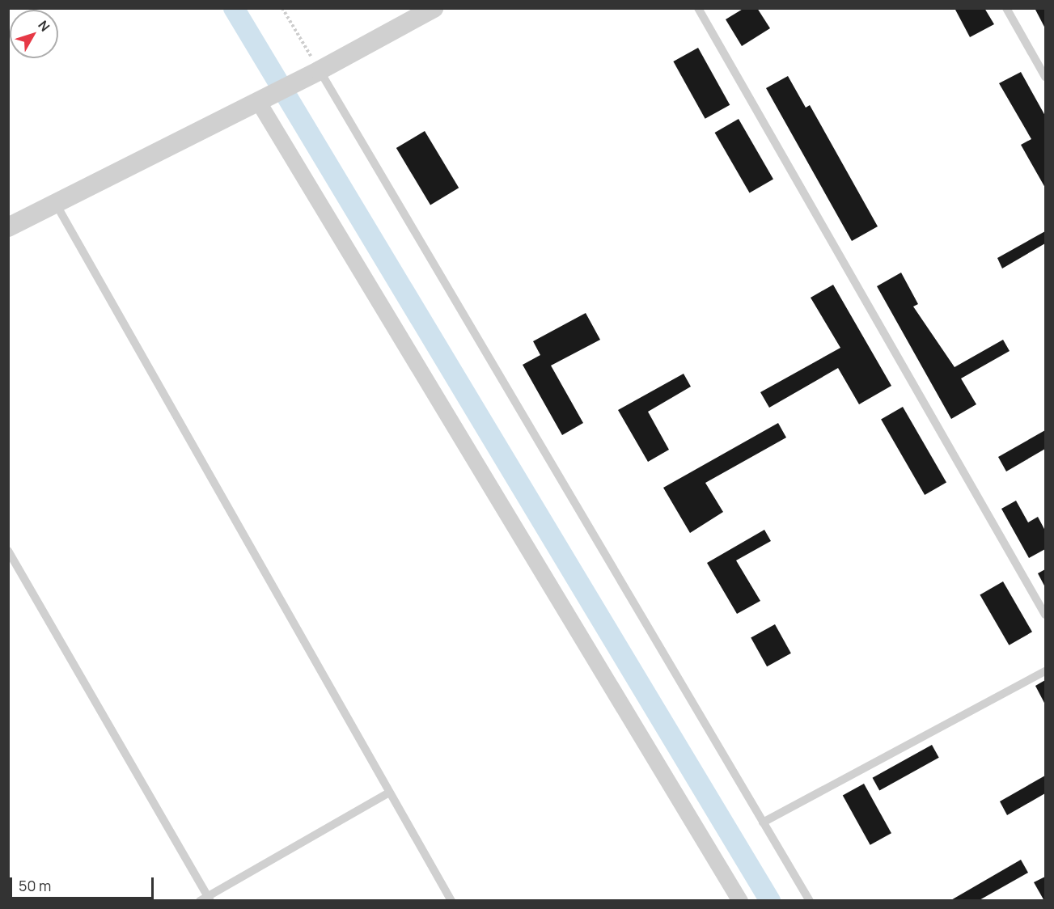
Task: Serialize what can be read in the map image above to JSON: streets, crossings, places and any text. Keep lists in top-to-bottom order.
{
  "scale_bar": "50 m",
  "north": "top right"
}
